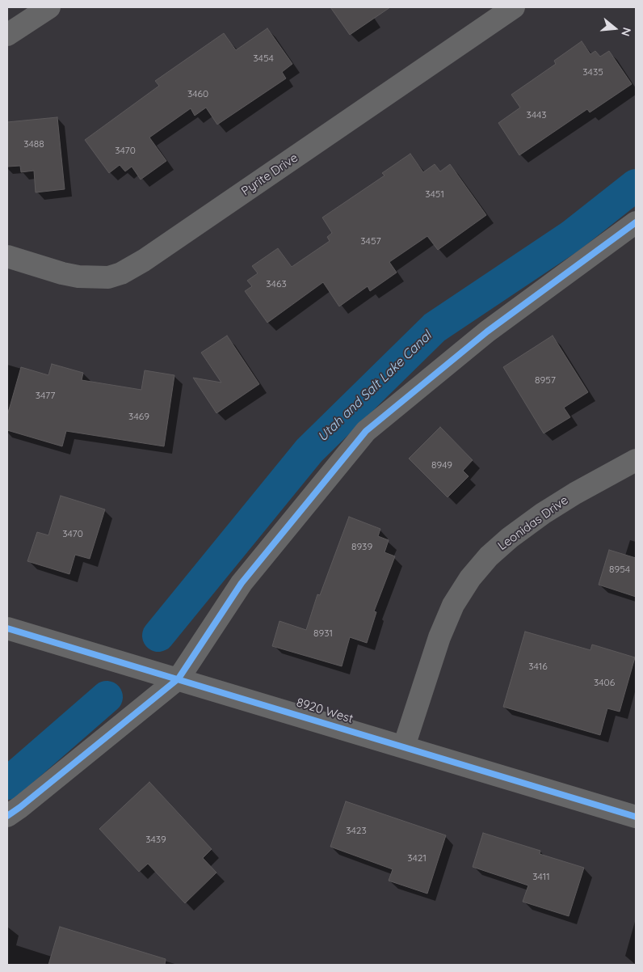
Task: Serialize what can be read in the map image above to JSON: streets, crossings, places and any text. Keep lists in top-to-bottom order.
{
  "streets": {
    "street": ["Pyrite Drive", "Leonidas Drive", "8920 West"]
  },
  "crossings": [
    ["Leonidas Drive", "8920 West"]
  ],
  "water": ["Utah and Salt Lake Canal"],
  "house_numbers": [
    "3454",
    "3435",
    "3460",
    "3443",
    "3488",
    "3470",
    "3451",
    "3457",
    "3463",
    "8957",
    "3477",
    "3469",
    "8949",
    "3470",
    "8939",
    "8954",
    "8931",
    "3416",
    "3406",
    "3423",
    "3439",
    "3421",
    "3411"
  ],
  "north": "right"
}
